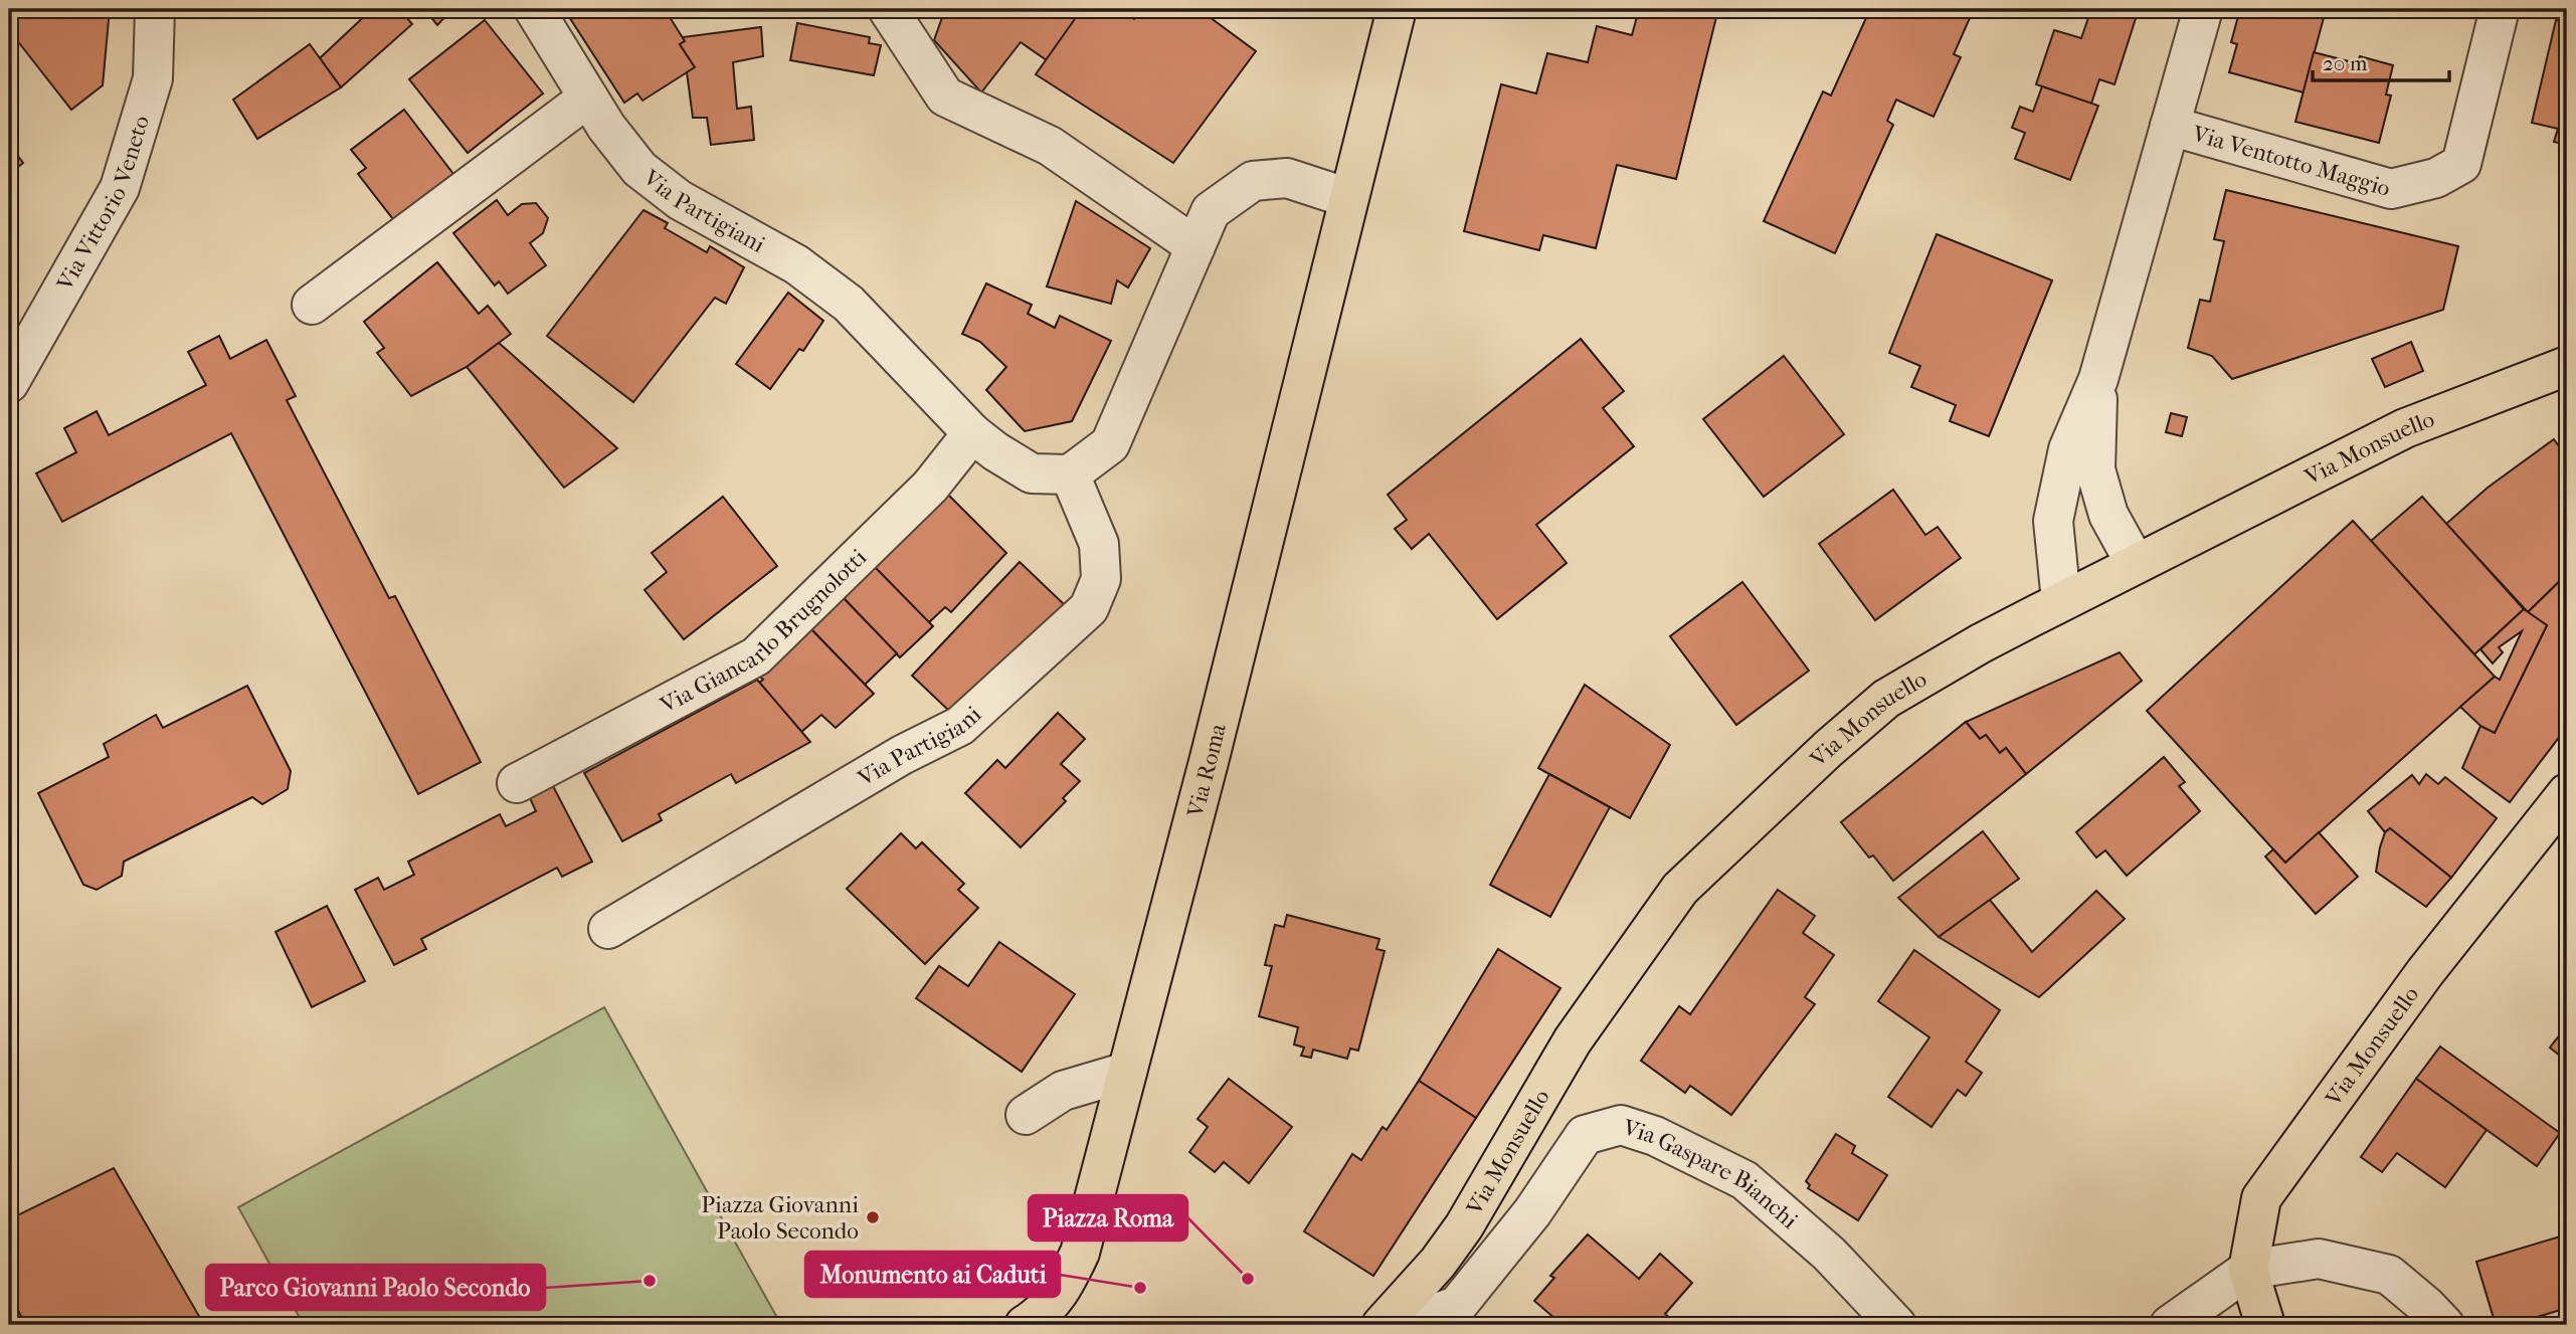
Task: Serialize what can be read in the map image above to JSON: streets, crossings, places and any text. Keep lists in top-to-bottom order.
{
  "streets": {
    "main road": ["Via Monsuello", "Via Roma"],
    "street": [
      "Via Ventotto Maggio",
      "Via Vittorio Veneto",
      "Via Partigiani",
      "Via Giancarlo Brugnolotti",
      "Via Gaspare Bianchi"
    ]
  },
  "crossings": [
    ["Via Partigiani", "Via Giancarlo Brugnolotti"]
  ],
  "places": [
    "Piazza Giovanni Paolo Secondo",
    "Piazza Roma",
    "Parco Giovanni Paolo Secondo",
    "Monumento ai Caduti"
  ],
  "scale_bar": "20 m"
}
